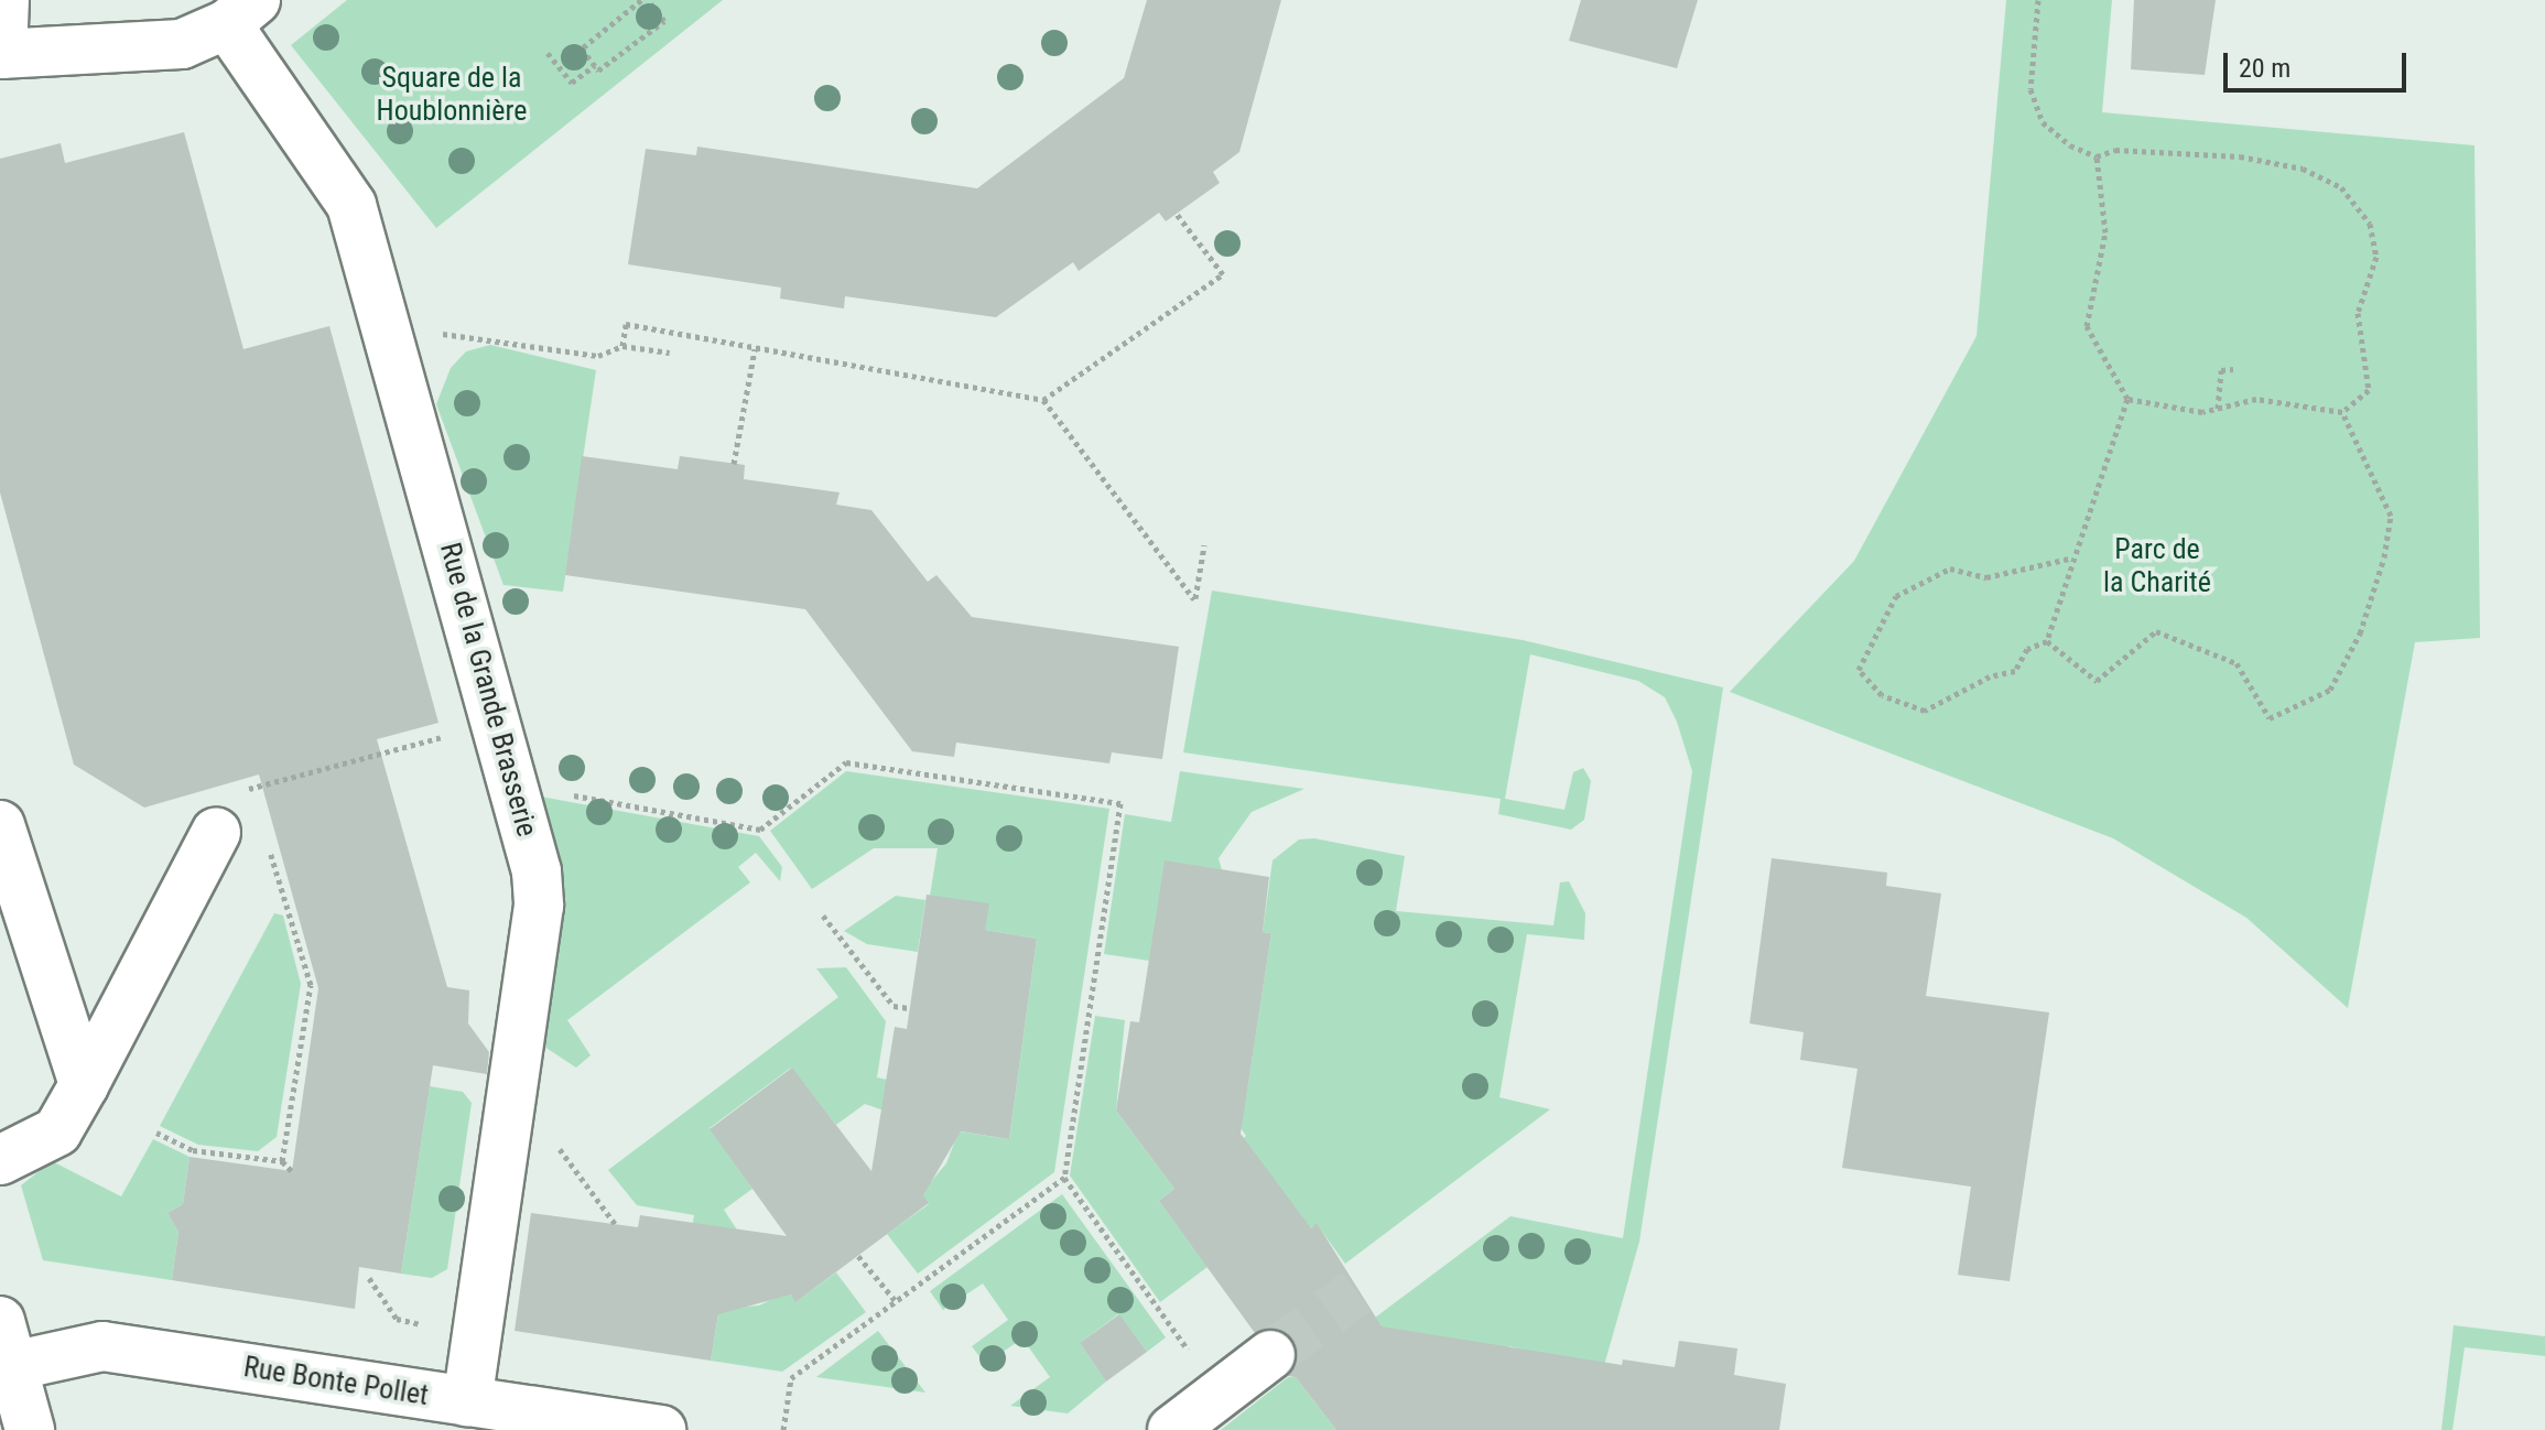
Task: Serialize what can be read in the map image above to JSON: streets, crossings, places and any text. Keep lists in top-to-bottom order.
{
  "streets": {
    "street": ["Rue de la Grande Brasserie", "Rue Bonte Pollet"]
  },
  "crossings": [
    ["Rue de la Grande Brasserie", "Rue Bonte Pollet"]
  ],
  "parks": ["Square de la Houblonnière", "Parc de la Charité"],
  "scale_bar": "20 m"
}
